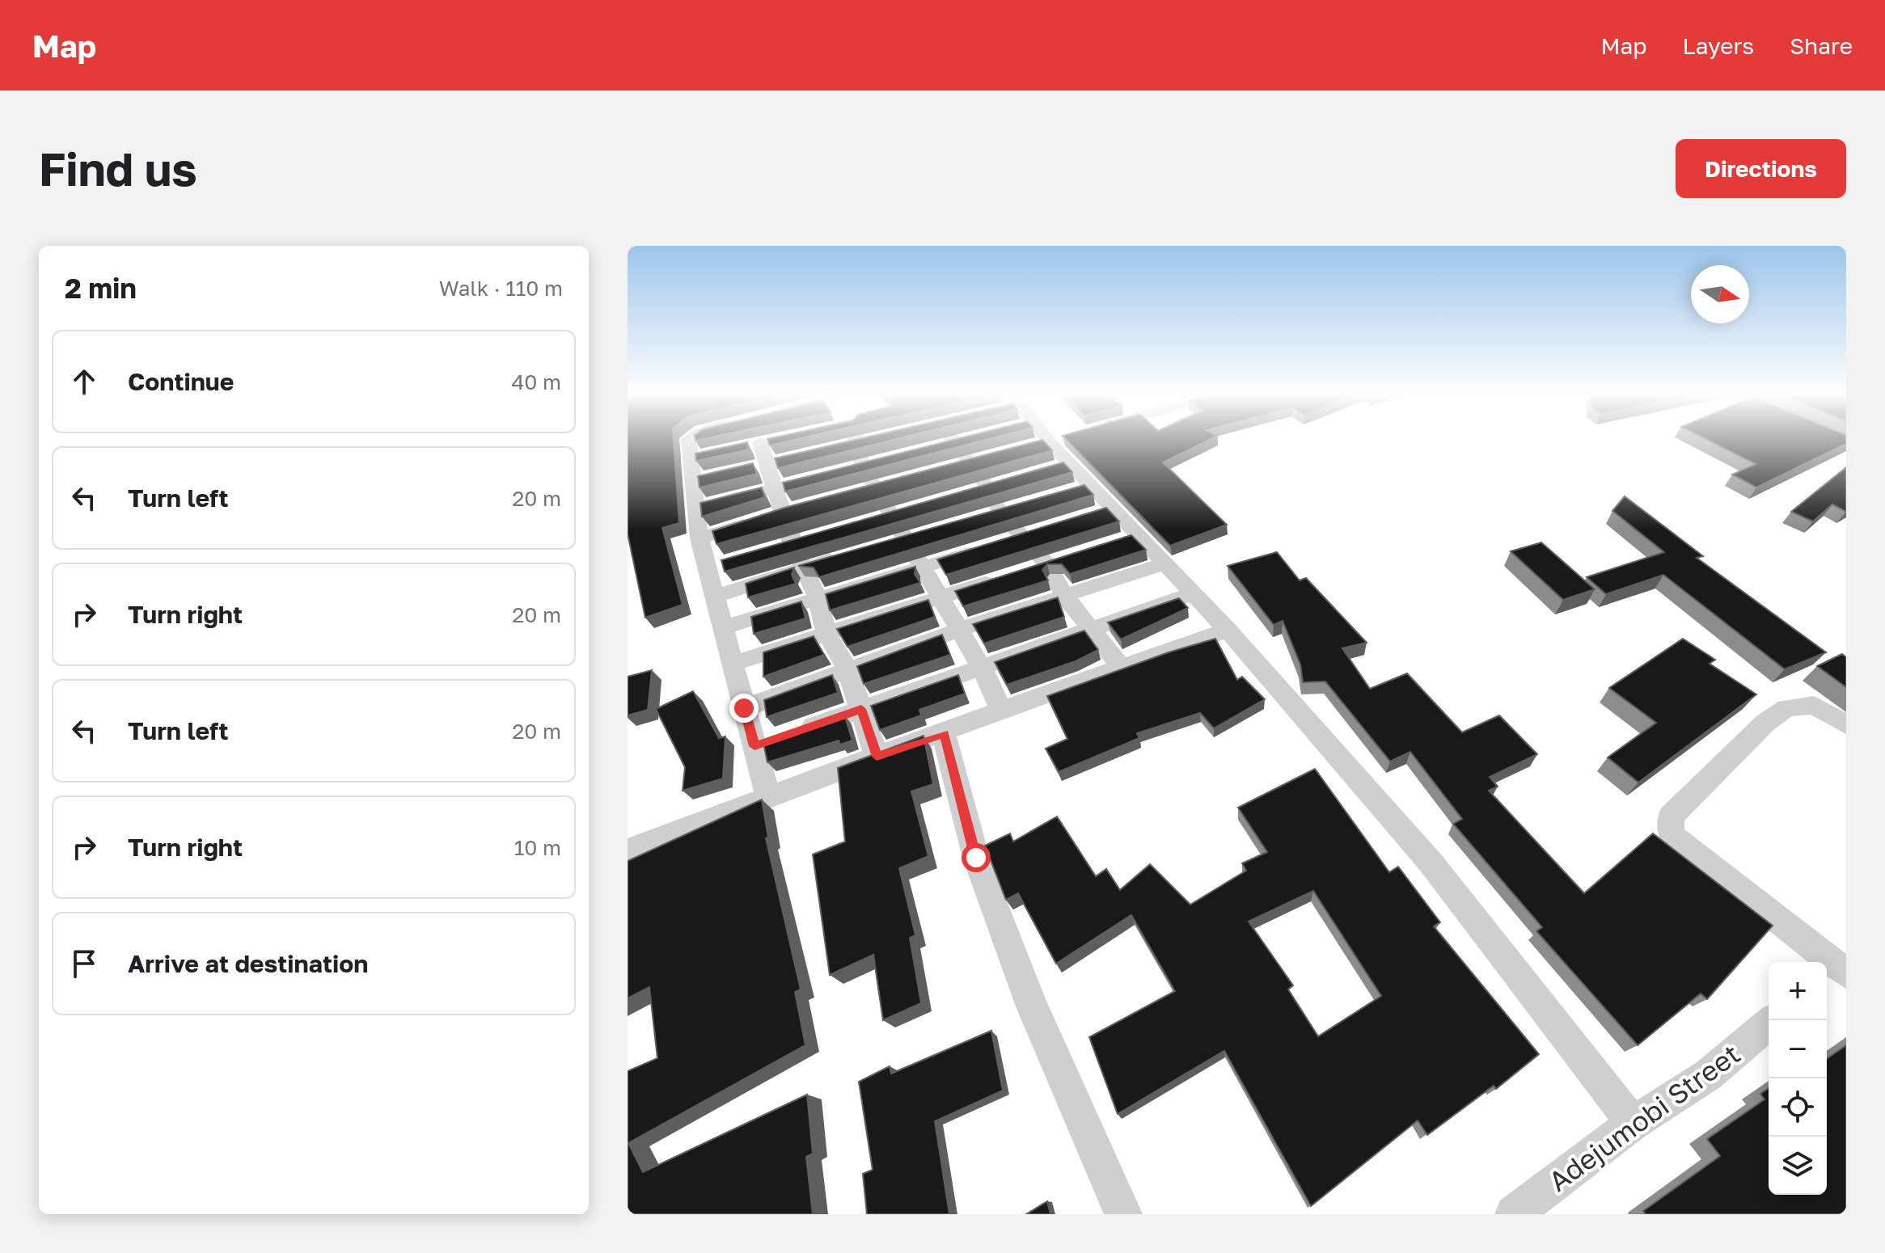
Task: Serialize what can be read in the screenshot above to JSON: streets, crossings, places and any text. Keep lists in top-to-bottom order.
{
  "streets": {
    "street": ["Adejumobi Street"]
  },
  "north": "right",
  "page": {
    "header": "Map",
    "nav": ["Map", "Layers", "Share"],
    "buttons": "Directions",
    "title": "Find us",
    "heading": ["2 min", "Walk · 110 m"],
    "list": [
      ["Continue", "40 m"],
      ["Turn left", "20 m"],
      ["Turn right", "20 m"],
      ["Turn left", "20 m"],
      ["Turn right", "10 m"],
      "Arrive at destination"
    ],
    "map_buttons": ["+", "−"]
  }
}
